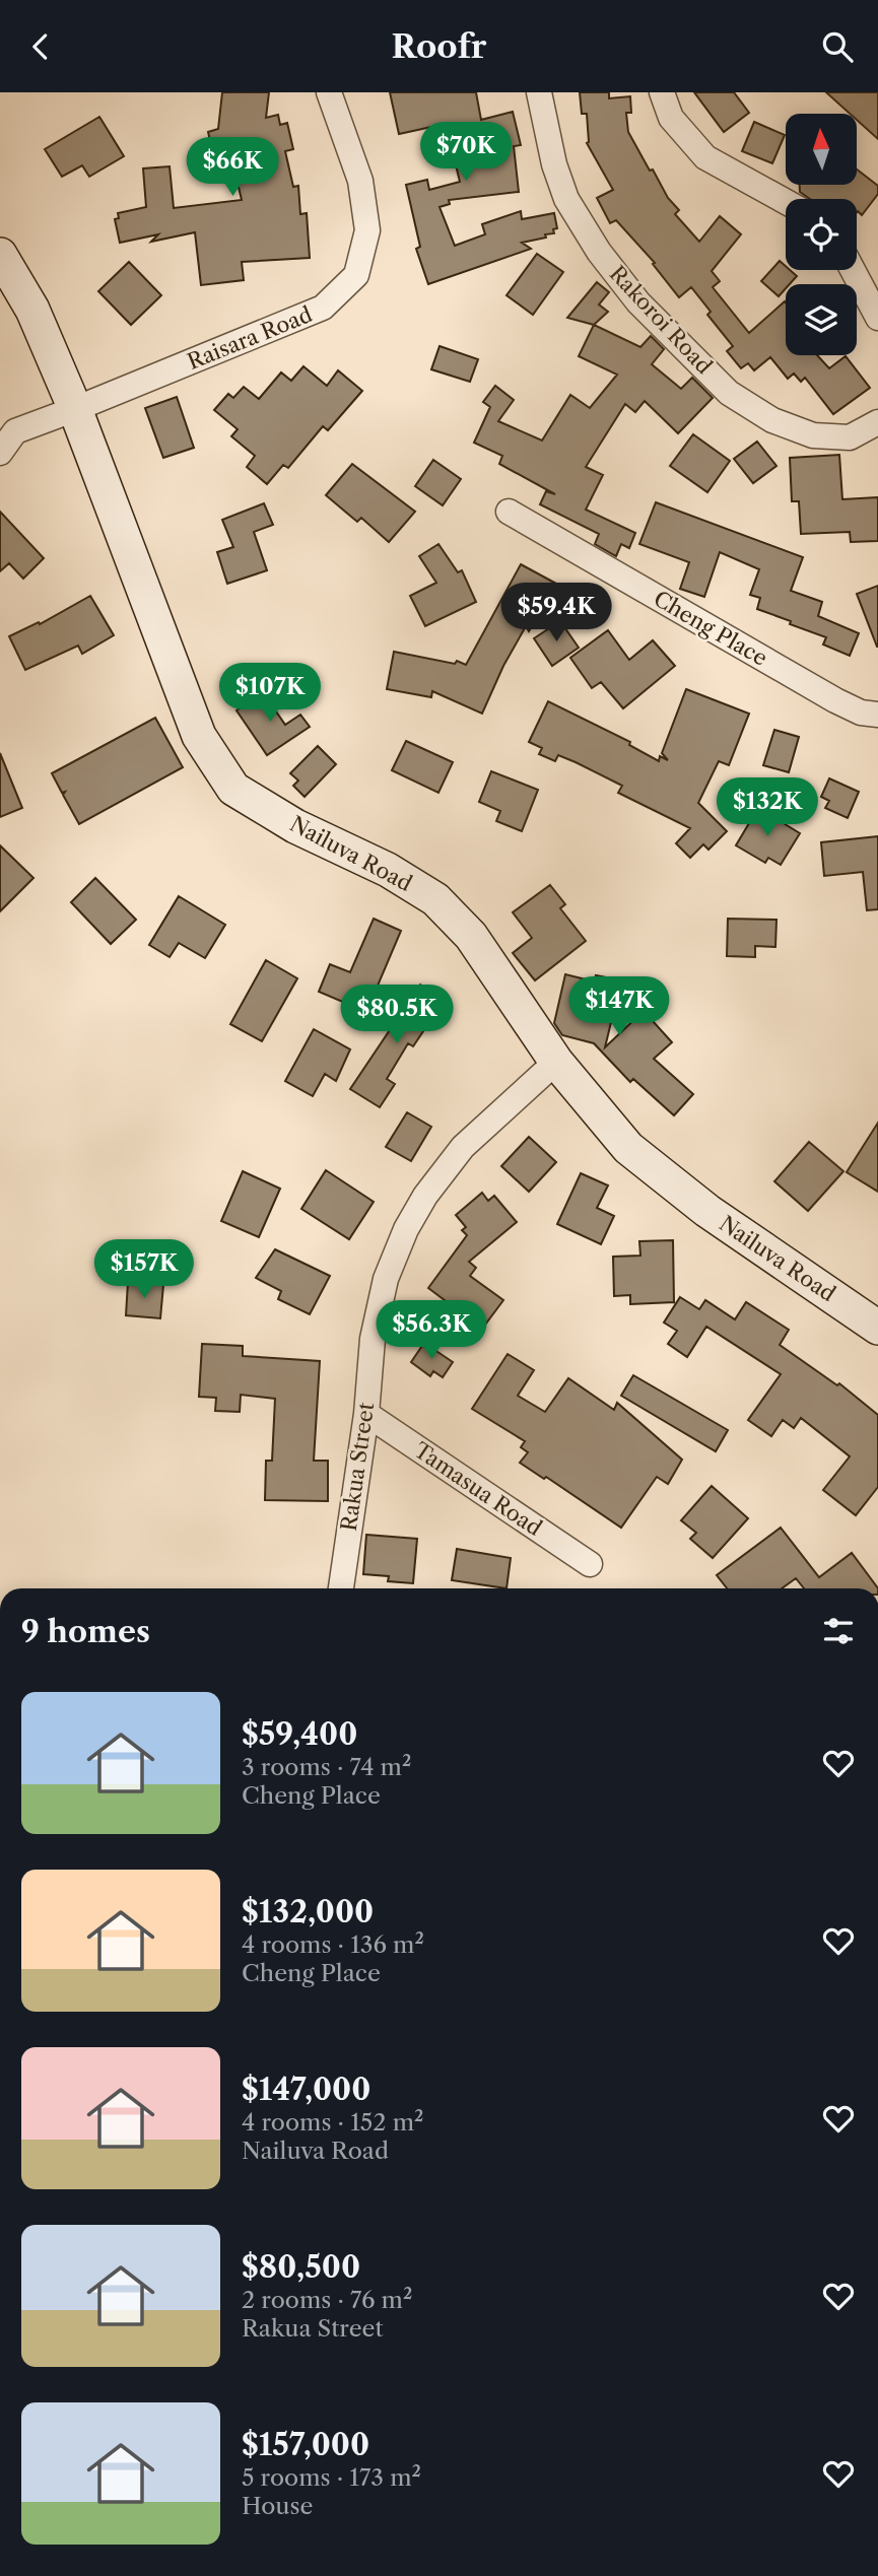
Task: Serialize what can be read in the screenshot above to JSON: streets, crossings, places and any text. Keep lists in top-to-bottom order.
{
  "streets": {
    "main road": ["Nailuva Road"],
    "street": [
      "Rakoroi Road",
      "Raisara Road",
      "Cheng Place",
      "Rakua Street",
      "Tamasua Road"
    ]
  },
  "crossings": [
    ["Raisara Road", "Nailuva Road"],
    ["Nailuva Road", "Rakua Street"],
    ["Rakua Street", "Tamasua Road"]
  ],
  "north": "top",
  "page": {
    "header": "Roofr",
    "price": [
      "$70K",
      "$66K",
      "$59.4K",
      "$107K",
      "$132K",
      "$147K",
      "$80.5K",
      "$157K",
      "$56.3K"
    ],
    "heading": "9 homes",
    "list": [
      {
        "name": "$59,400",
        "note": "3 rooms · 74 m² · Cheng Place"
      },
      {
        "name": "$132,000",
        "note": "4 rooms · 136 m² · Cheng Place"
      },
      {
        "name": "$147,000",
        "note": "4 rooms · 152 m² · Nailuva Road"
      },
      {
        "name": "$80,500",
        "note": "2 rooms · 76 m² · Rakua Street"
      },
      {
        "name": "$157,000",
        "note": "5 rooms · 173 m² · House"
      }
    ]
  }
}
